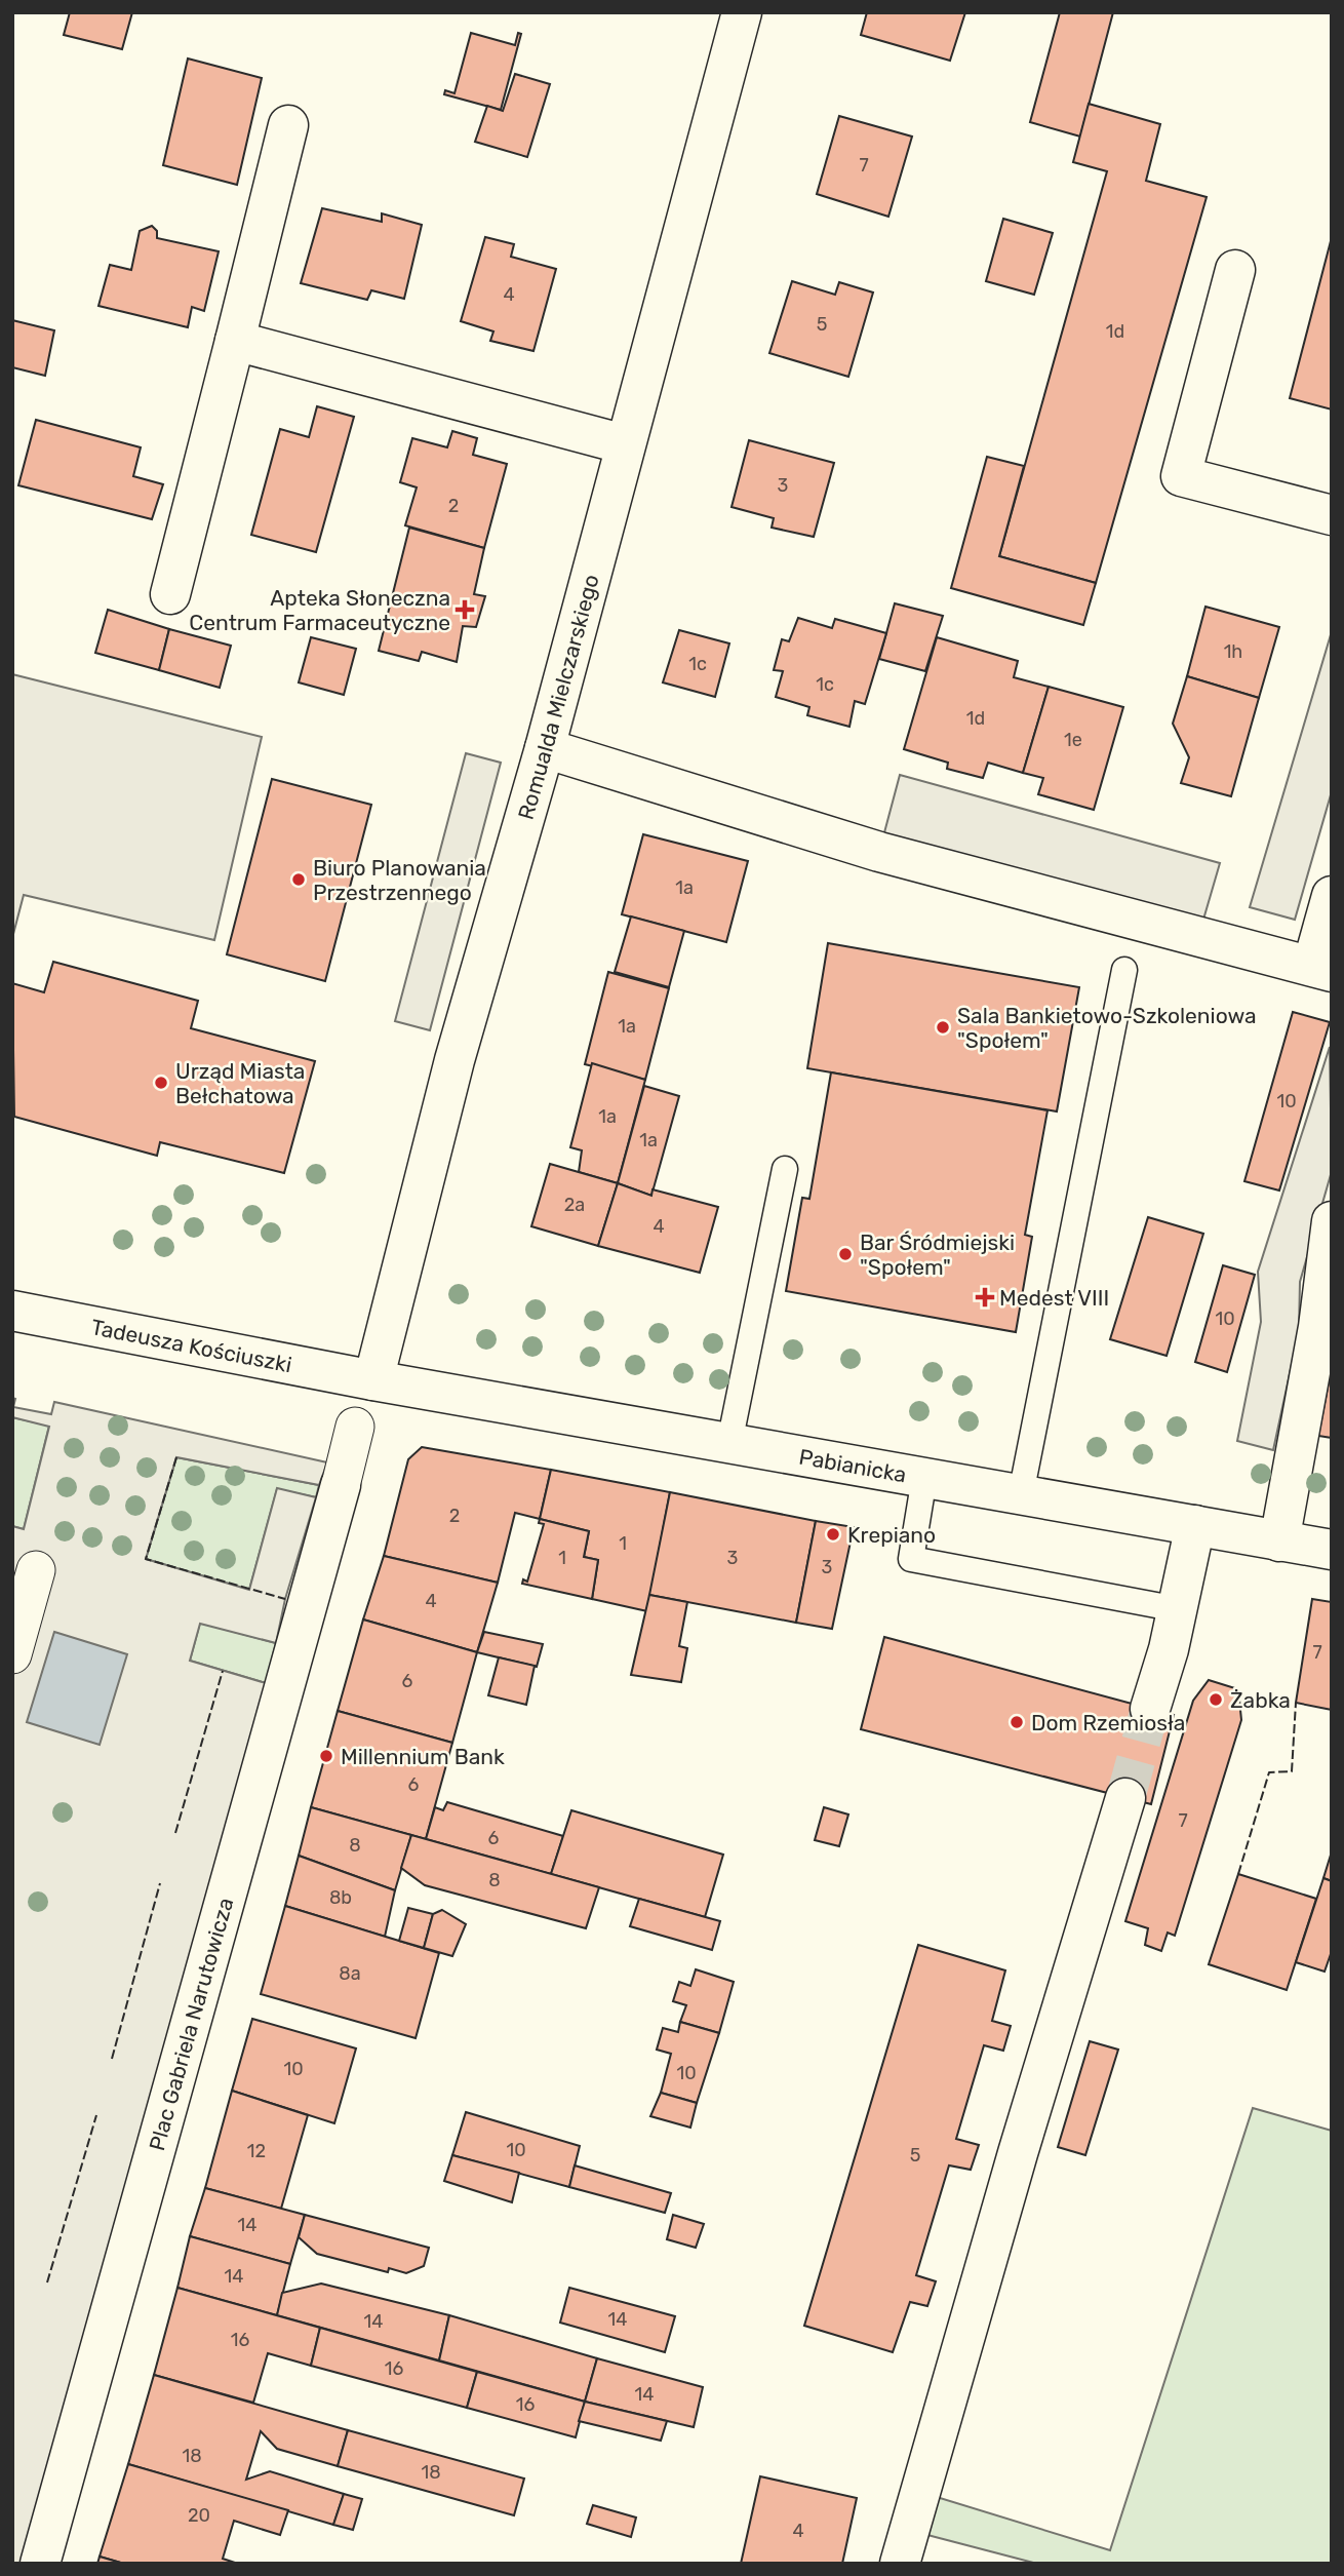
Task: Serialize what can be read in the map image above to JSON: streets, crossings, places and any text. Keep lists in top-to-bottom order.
{
  "streets": {
    "street": [
      "Romualda Mielczarskiego",
      "Tadeusza Kościuszki",
      "Pabianicka",
      "Plac Gabriela Narutowicza"
    ]
  },
  "crossings": [
    ["Romualda Mielczarskiego", "Tadeusza Kościuszki"],
    ["Romualda Mielczarskiego", "Pabianicka"],
    ["Tadeusza Kościuszki", "Pabianicka"]
  ],
  "places": {
    "health": ["Apteka Słoneczna Centrum Farmaceutyczne", "Medest VIII"],
    "other": [
      "Biuro Planowania Przestrzennego",
      "Sala Bankietowo-Szkoleniowa \"Społem\"",
      "Urząd Miasta Bełchatowa",
      "Bar Śródmiejski \"Społem\"",
      "Krepiano",
      "Żabka",
      "Dom Rzemiosła",
      "Millennium Bank"
    ]
  },
  "house_numbers": [
    "7",
    "4",
    "5",
    "1d",
    "3",
    "2",
    "1h",
    "1c",
    "1c",
    "1d",
    "1e",
    "1a",
    "1a",
    "10",
    "1a",
    "1a",
    "2a",
    "4",
    "10",
    "2",
    "1",
    "1",
    "3",
    "3",
    "4",
    "7",
    "6",
    "6",
    "7",
    "6",
    "8",
    "8",
    "8b",
    "8a",
    "10",
    "10",
    "10",
    "12",
    "5",
    "14",
    "14",
    "14",
    "14",
    "16",
    "16",
    "14",
    "16",
    "18",
    "18",
    "20",
    "4"
  ]
}
